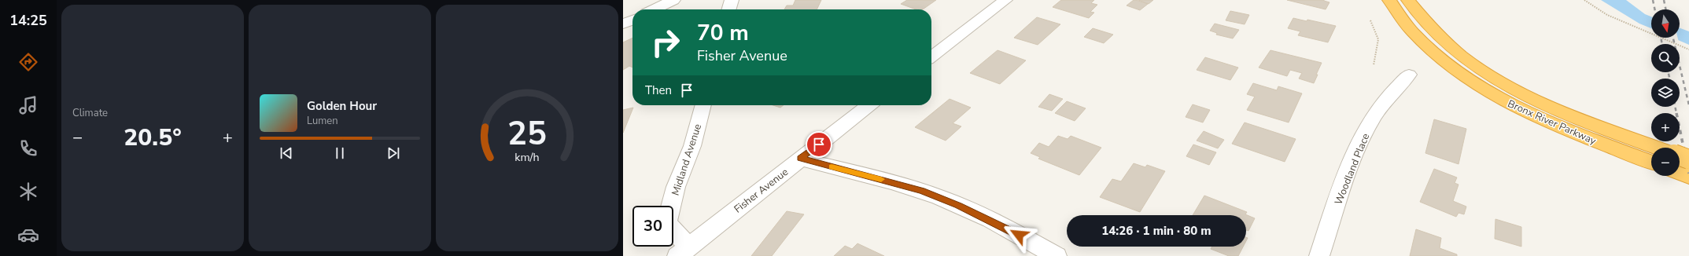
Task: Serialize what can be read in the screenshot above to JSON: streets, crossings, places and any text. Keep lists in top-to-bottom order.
{
  "streets": {
    "highway": ["Bronx River Parkway"],
    "street": ["Midland Avenue", "Woodland Place", "Fisher Avenue"]
  },
  "crossings": [
    ["Midland Avenue", "Fisher Avenue"]
  ],
  "north": "bottom",
  "page": {
    "tabs": "14:25",
    "tile": "Climate",
    "map_buttons": ["+", "−"],
    "turn": ["70 m", "Fisher Avenue"],
    "then": "Then",
    "song": ["Golden Hour", "Lumen"],
    "heat": ["−", "20.5°", "+"],
    "limit": "30",
    "trip": "14:26 · 1 min · 80 m",
    "gauge": ["25", "km/h"]
  }
}
